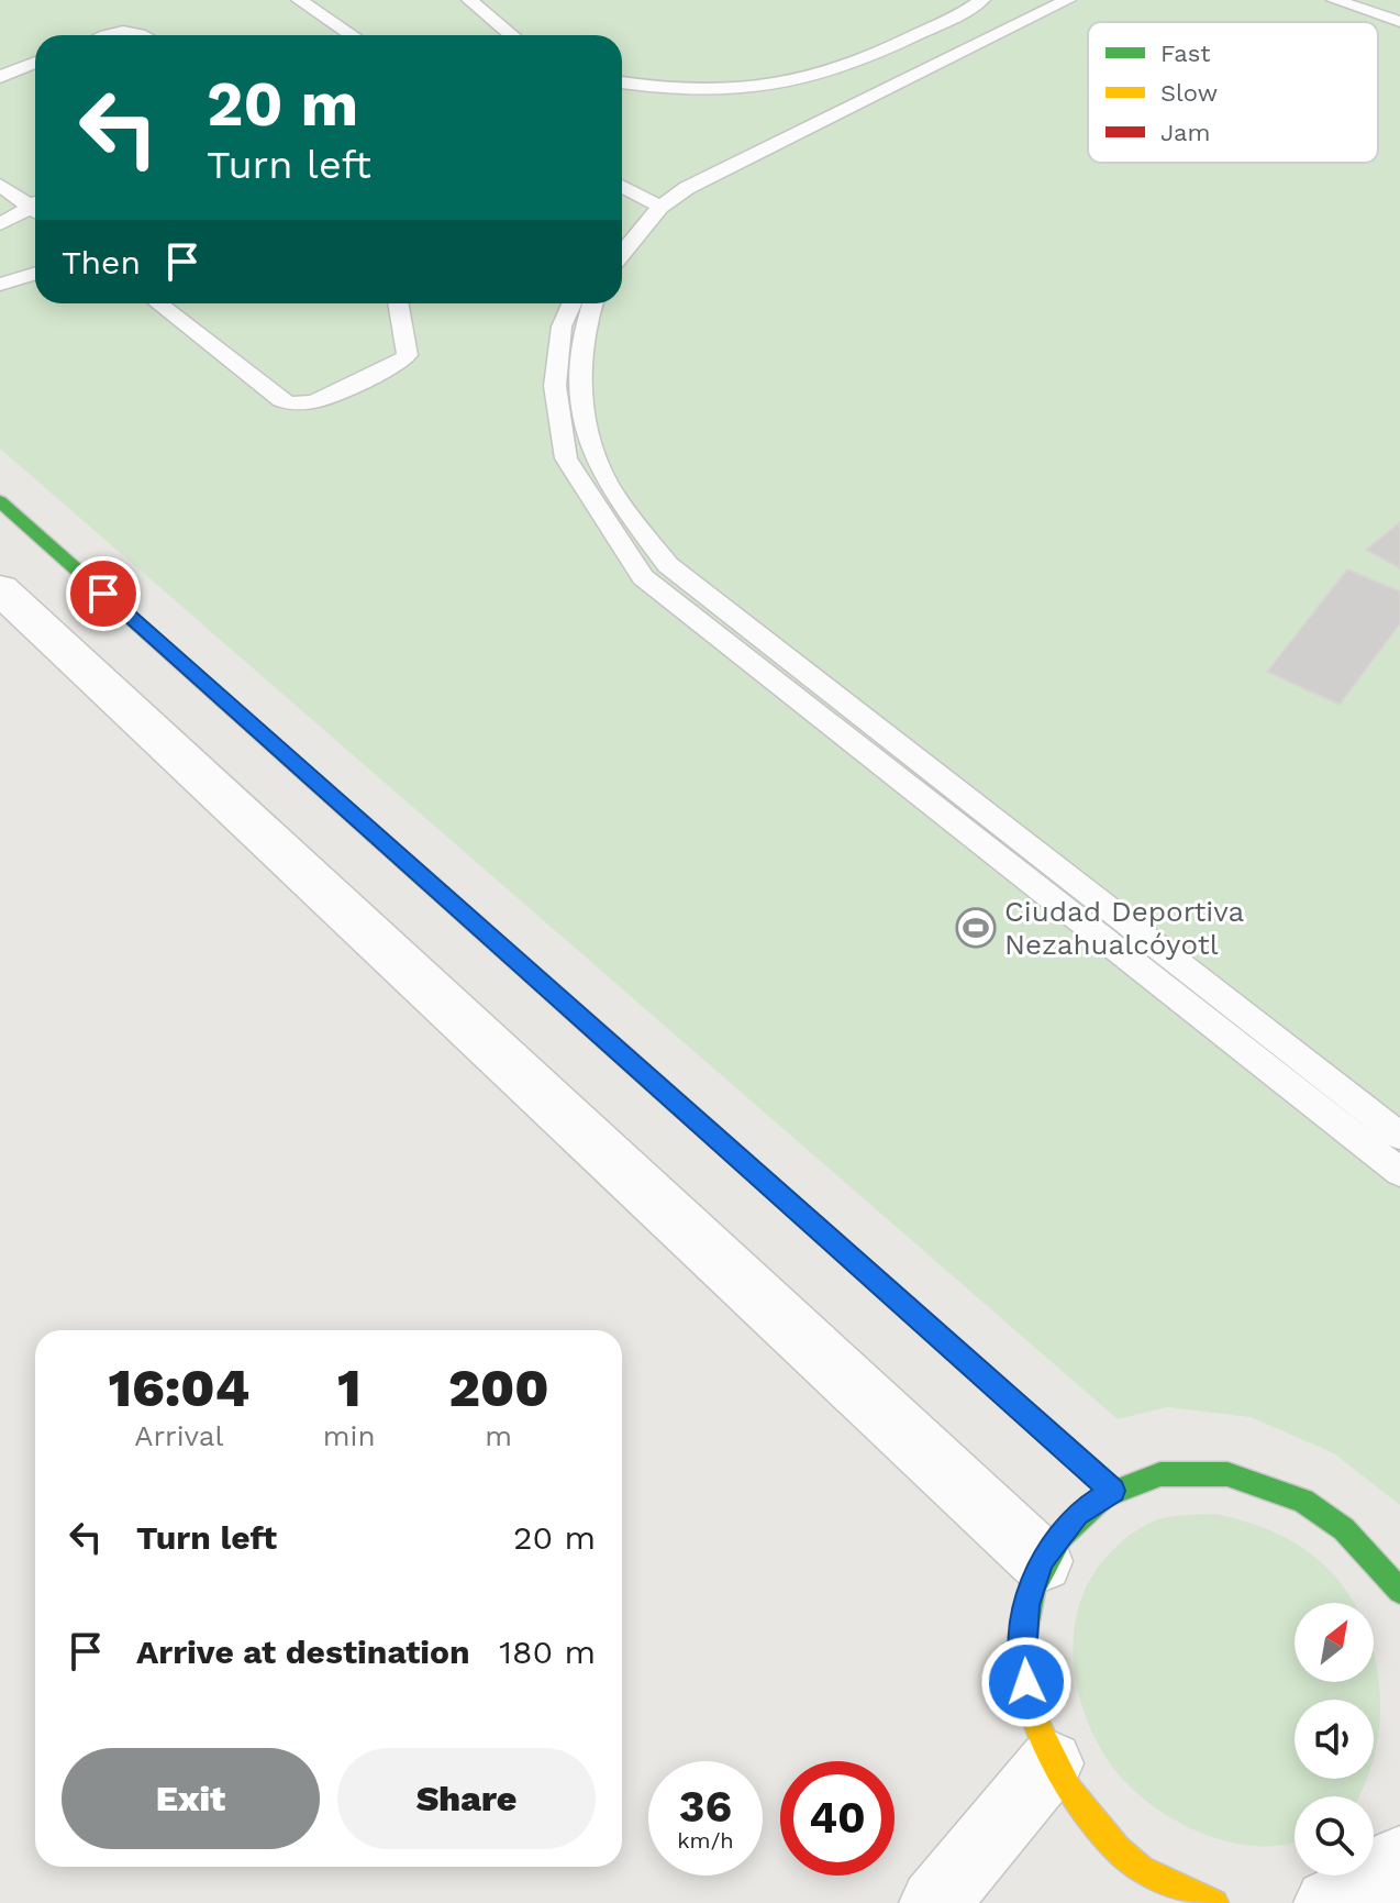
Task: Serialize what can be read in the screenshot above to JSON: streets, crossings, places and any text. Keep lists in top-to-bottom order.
{
  "places": {
    "sports": ["Ciudad Deportiva Nezahualcóyotl"]
  },
  "legend": ["Fast", "Slow", "Jam"],
  "north": "top right",
  "page": {
    "turn": ["20 m", "Turn left"],
    "then": "Then",
    "eta": [
      "16:04",
      "Arrival",
      "1",
      "min",
      "200",
      "m"
    ],
    "list": [
      {
        "name": "Turn left",
        "value": "20 m"
      },
      {
        "name": "Arrive at destination",
        "value": "180 m"
      }
    ],
    "buttons": ["Exit", "Share"],
    "speed": "36 km/h",
    "limit": "40"
  }
}
